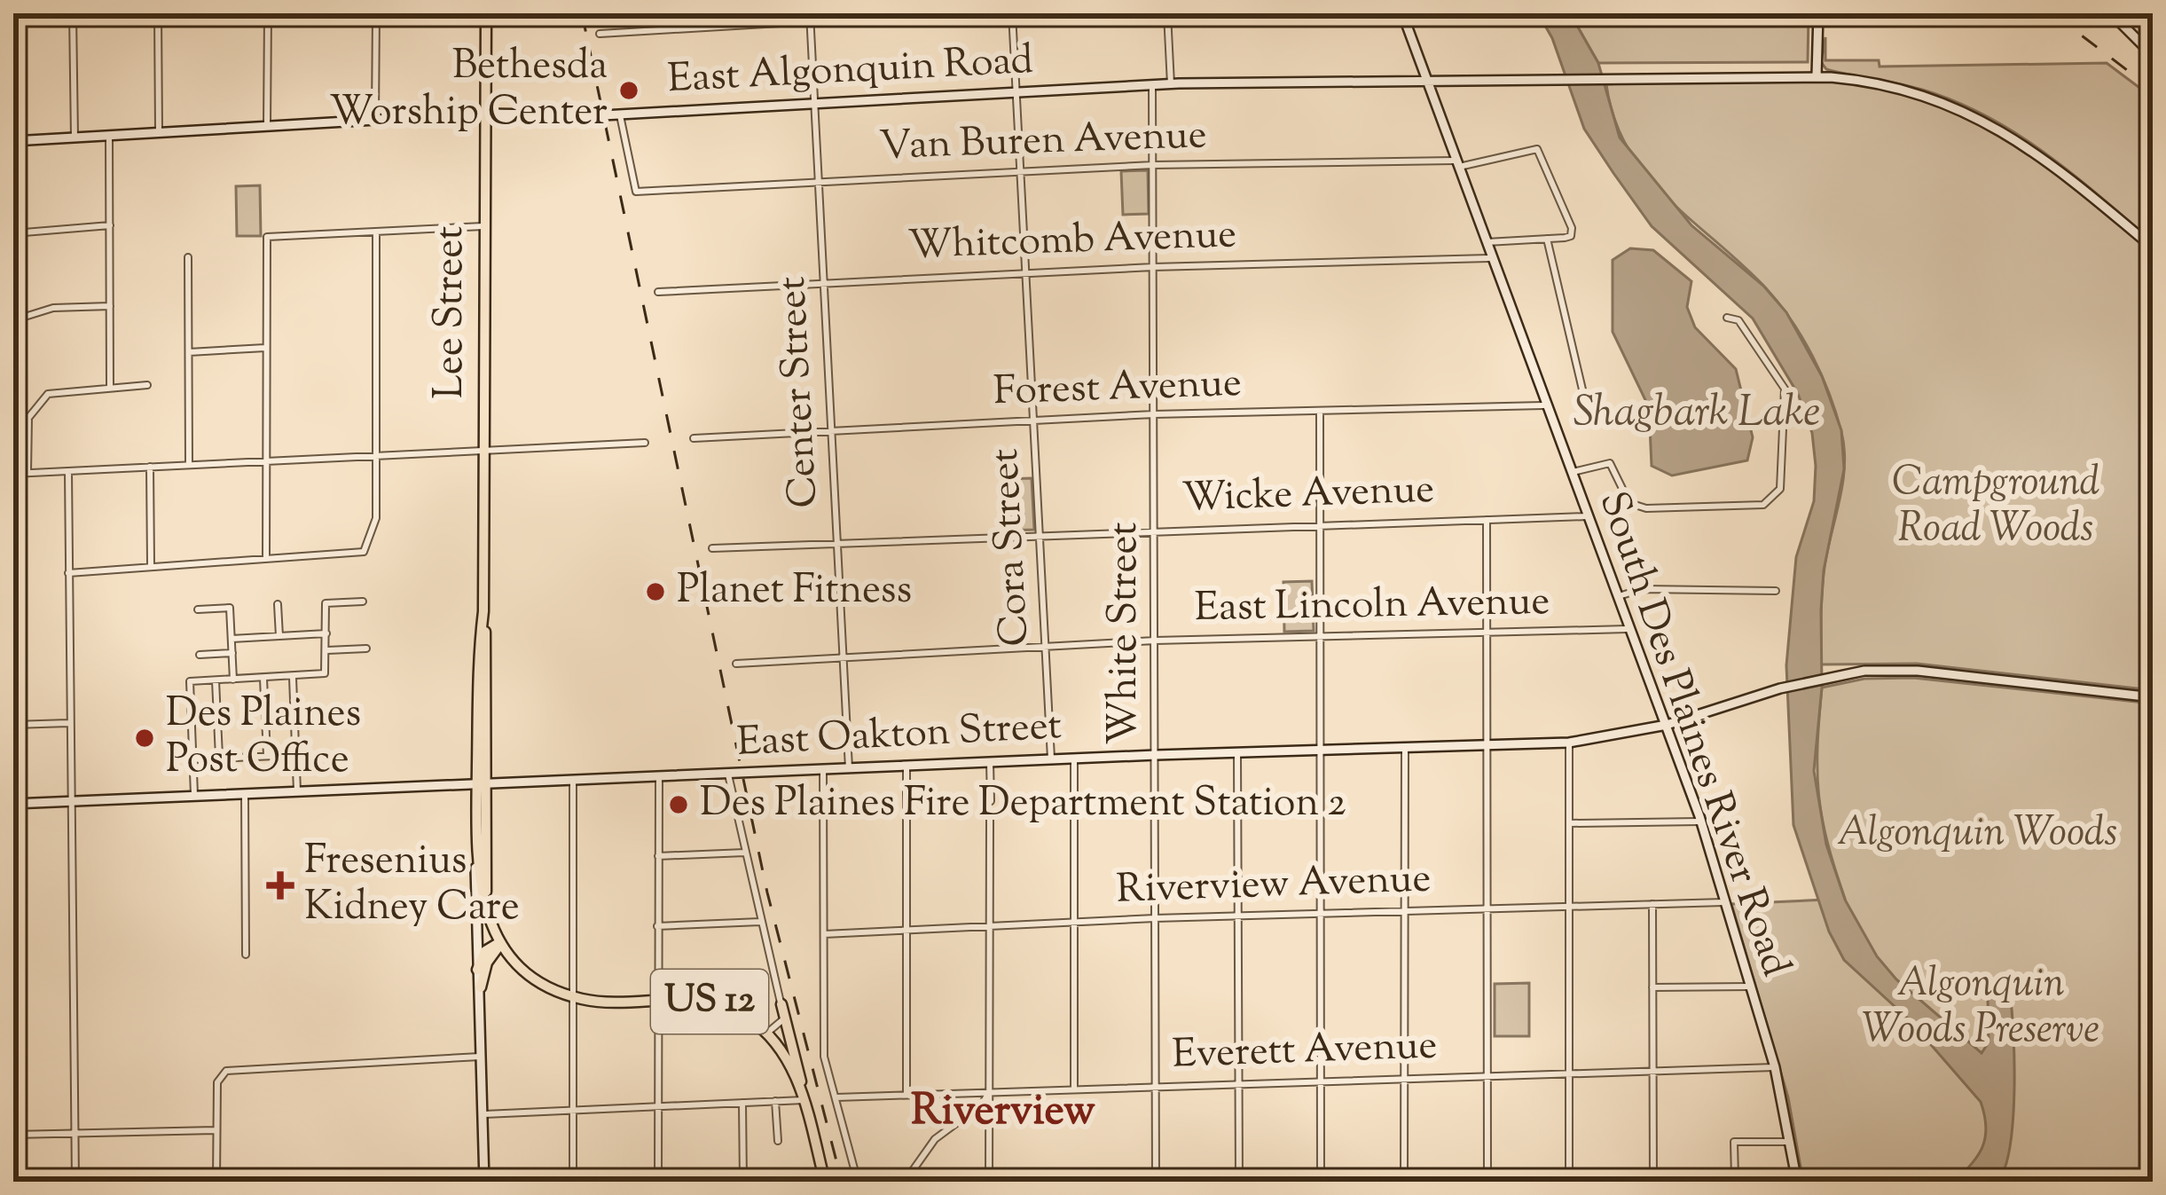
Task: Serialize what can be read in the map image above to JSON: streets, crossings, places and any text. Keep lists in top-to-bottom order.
{
  "streets": {
    "main road": [
      "East Algonquin Road",
      "Lee Street",
      "South Des Plaines River Road",
      "East Oakton Street",
      "US 12"
    ],
    "street": [
      "Van Buren Avenue",
      "Whitcomb Avenue",
      "Forest Avenue",
      "Center Street",
      "Wicke Avenue",
      "Cora Street",
      "East Lincoln Avenue",
      "White Street",
      "Riverview Avenue",
      "Everett Avenue"
    ]
  },
  "crossings": [
    ["East Algonquin Road", "Van Buren Avenue"],
    ["East Algonquin Road", "Lee Street"],
    ["East Algonquin Road", "Center Street"],
    ["East Algonquin Road", "Cora Street"],
    ["East Algonquin Road", "White Street"],
    ["East Algonquin Road", "South Des Plaines River Road"],
    ["Van Buren Avenue", "Center Street"],
    ["Van Buren Avenue", "Cora Street"],
    ["Van Buren Avenue", "White Street"],
    ["Van Buren Avenue", "South Des Plaines River Road"],
    ["Whitcomb Avenue", "Center Street"],
    ["Whitcomb Avenue", "Cora Street"],
    ["Whitcomb Avenue", "White Street"],
    ["Whitcomb Avenue", "South Des Plaines River Road"],
    ["Lee Street", "East Oakton Street"],
    ["Lee Street", "US 12"],
    ["Forest Avenue", "Center Street"],
    ["Forest Avenue", "Cora Street"],
    ["Forest Avenue", "White Street"],
    ["Forest Avenue", "South Des Plaines River Road"],
    ["Center Street", "Wicke Avenue"],
    ["Center Street", "East Lincoln Avenue"],
    ["Center Street", "East Oakton Street"],
    ["Wicke Avenue", "Cora Street"],
    ["Wicke Avenue", "White Street"],
    ["Wicke Avenue", "South Des Plaines River Road"],
    ["Cora Street", "East Lincoln Avenue"],
    ["Cora Street", "East Oakton Street"],
    ["East Lincoln Avenue", "White Street"],
    ["East Lincoln Avenue", "South Des Plaines River Road"],
    ["White Street", "East Oakton Street"],
    ["White Street", "Riverview Avenue"],
    ["White Street", "Everett Avenue"],
    ["South Des Plaines River Road", "East Oakton Street"],
    ["South Des Plaines River Road", "Riverview Avenue"],
    ["South Des Plaines River Road", "Everett Avenue"]
  ],
  "districts": ["Riverview"],
  "water": ["Shagbark Lake"],
  "parks": ["Campground Road Woods", "Algonquin Woods", "Algonquin Woods Preserve"],
  "places": {
    "other": [
      "Bethesda Worship Center",
      "Planet Fitness",
      "Des Plaines Post Office",
      "Des Plaines Fire Department Station 2"
    ],
    "health": ["Fresenius Kidney Care"]
  }
}
